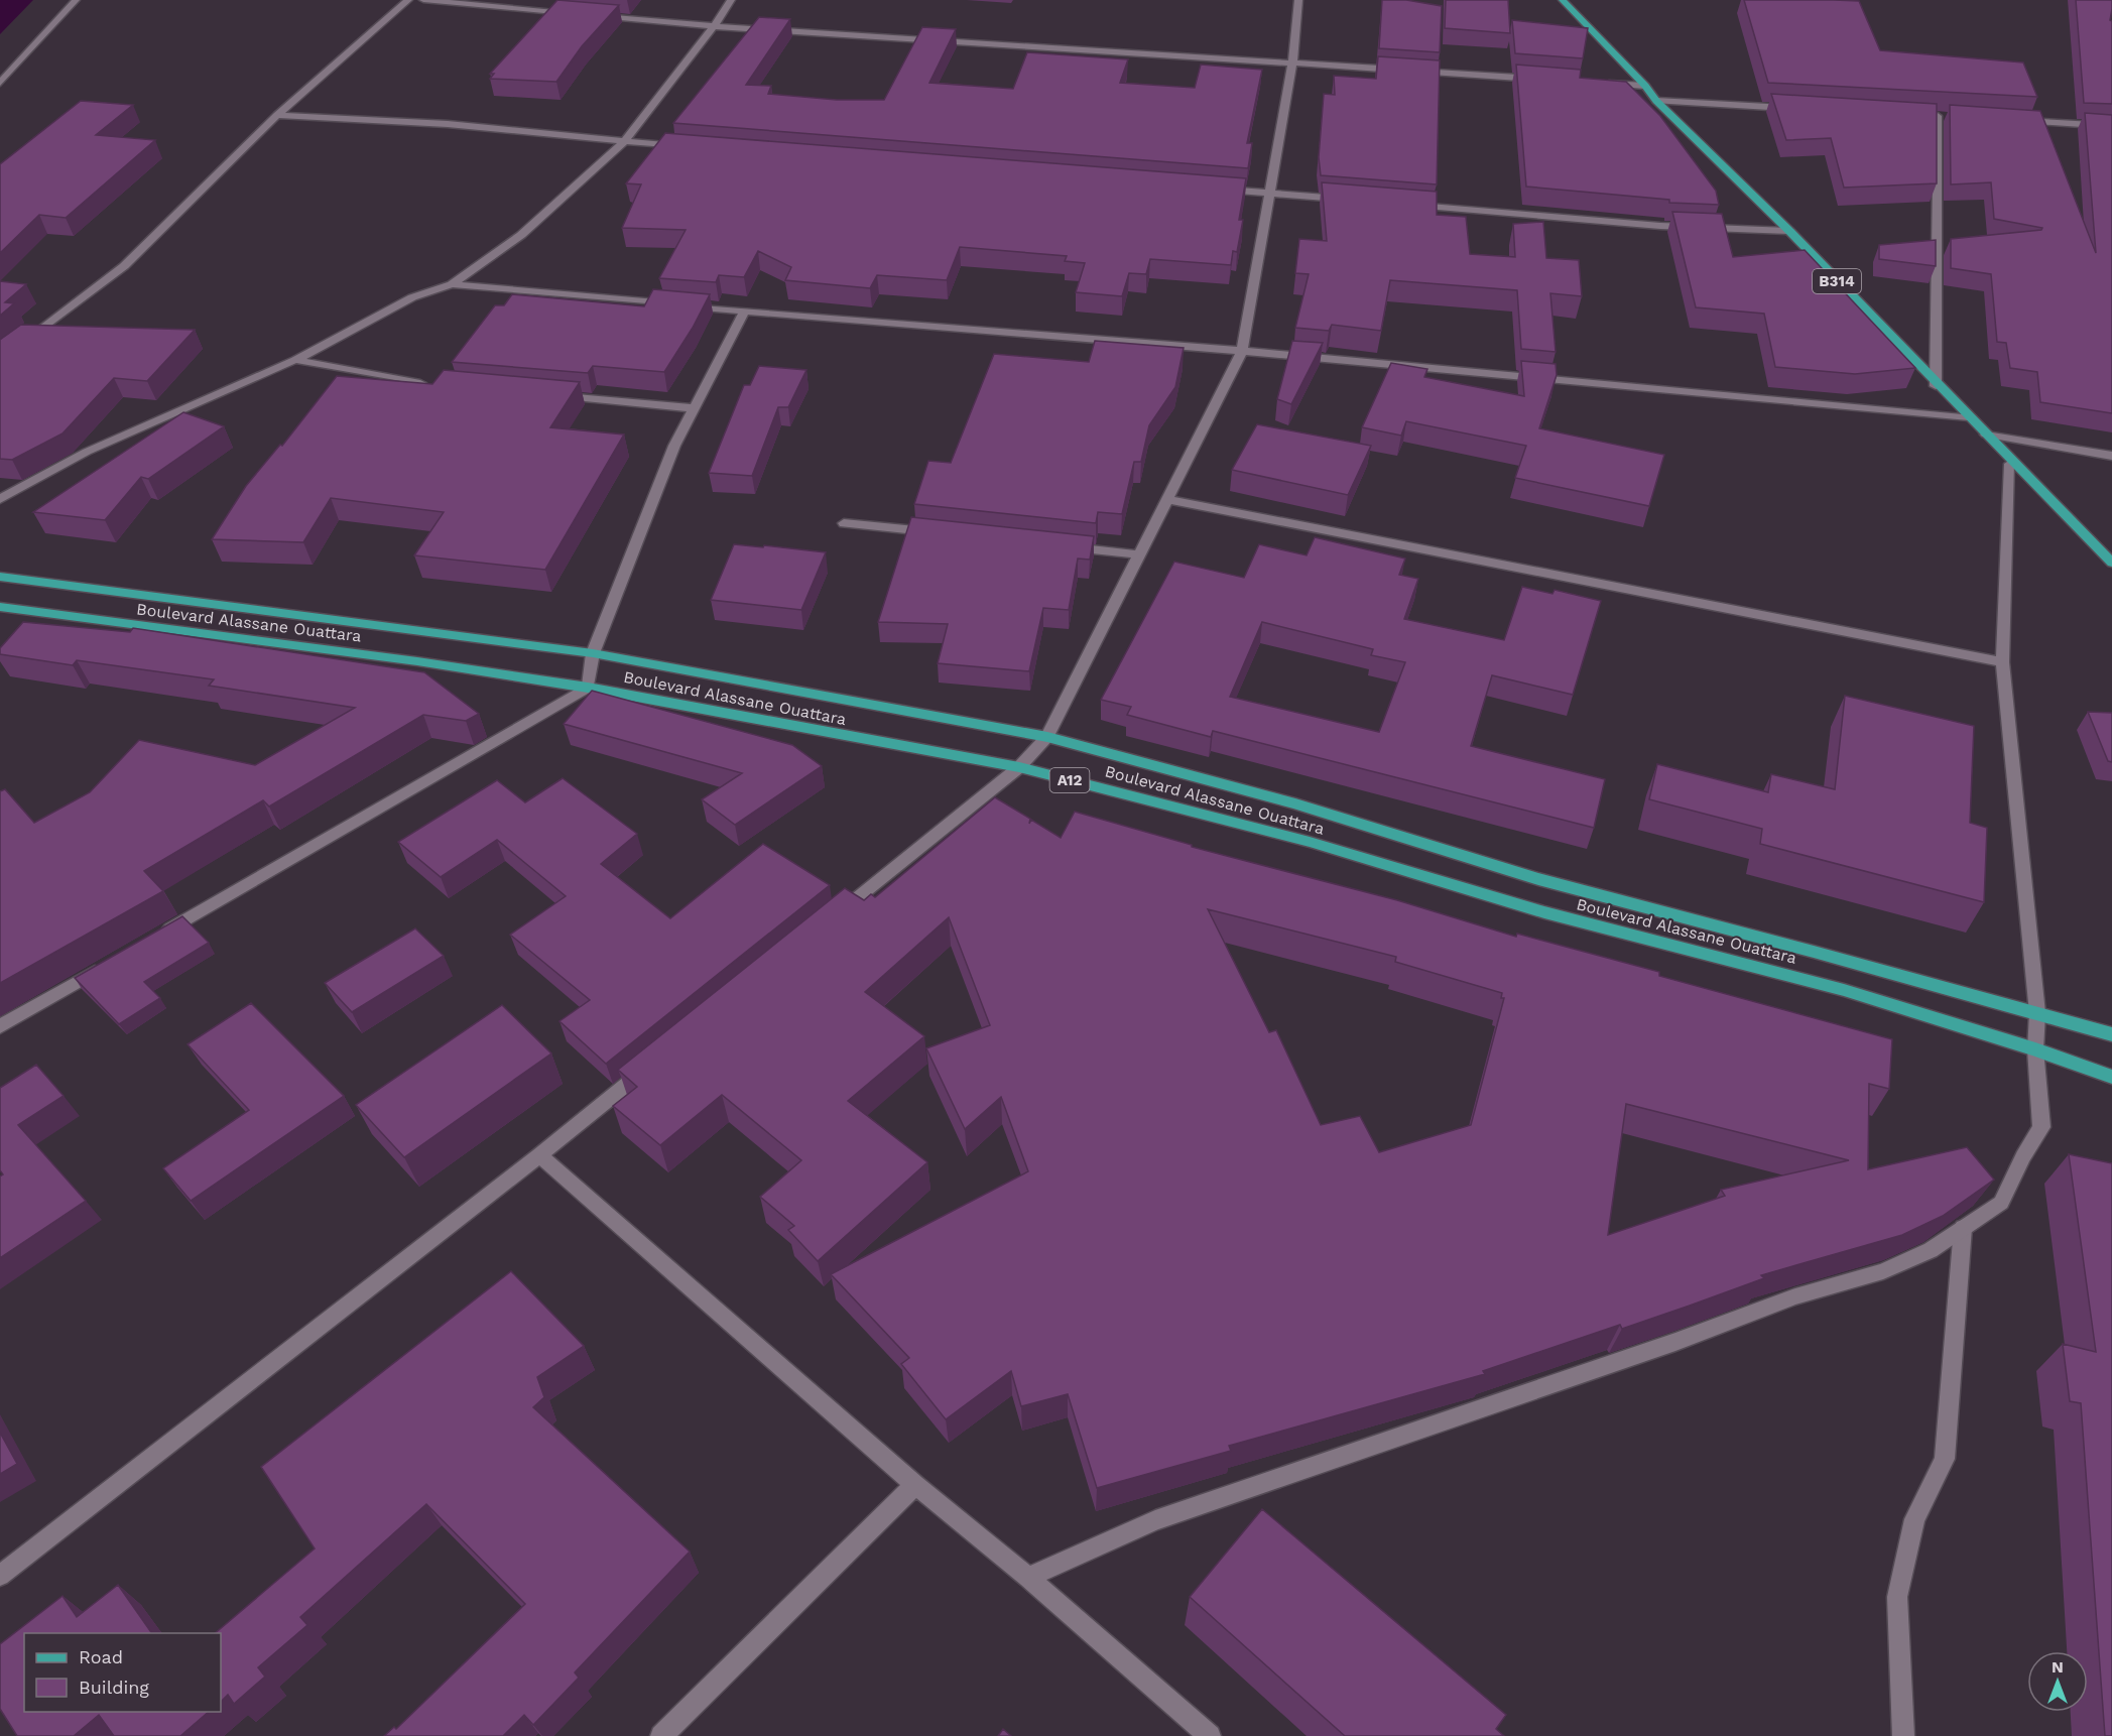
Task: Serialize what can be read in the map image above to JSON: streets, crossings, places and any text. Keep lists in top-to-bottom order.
{
  "streets": {
    "main road": ["B314", "Boulevard Alassane Ouattara", "A12"]
  },
  "legend": ["Road", "Building"],
  "north": "top"
}
